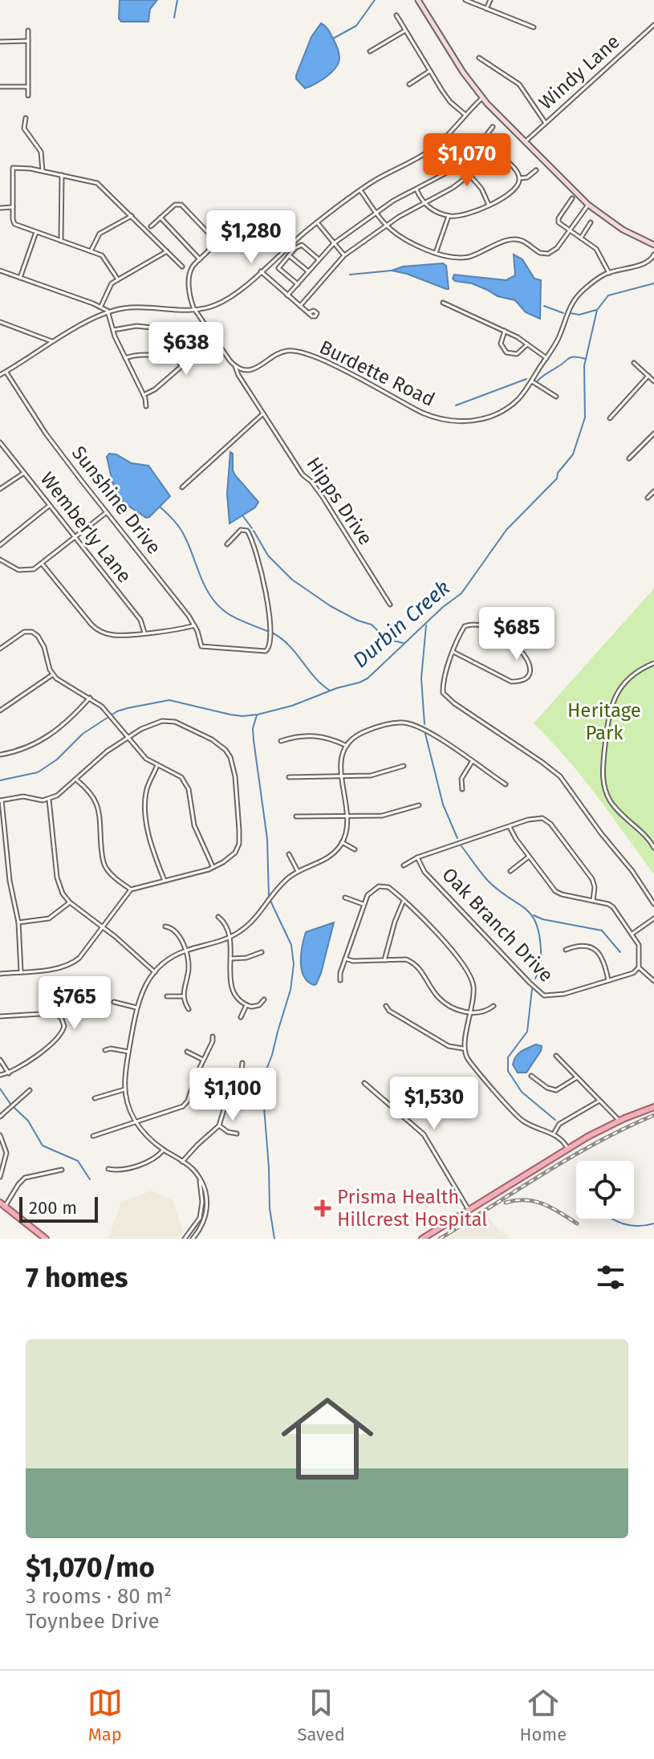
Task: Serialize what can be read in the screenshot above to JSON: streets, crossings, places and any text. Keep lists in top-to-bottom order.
{
  "streets": {
    "street": [
      "Windy Lane",
      "Burdette Road",
      "Sunshine Drive",
      "Hipps Drive",
      "Wemberly Lane",
      "Oak Branch Drive"
    ]
  },
  "crossings": [
    ["Burdette Road", "Hipps Drive"]
  ],
  "water": ["Durbin Creek"],
  "parks": ["Heritage Park"],
  "places": {
    "health": ["Prisma Health Hillcrest Hospital"]
  },
  "scale_bar": "200 m",
  "page": {
    "price": [
      "$1,070",
      "$1,280",
      "$638",
      "$685",
      "$765",
      "$1,100",
      "$1,530"
    ],
    "scale": "200 m",
    "heading": "7 homes",
    "list": [
      {
        "name": "$1,070/mo",
        "note": "3 rooms · 80 m² · Toynbee Drive"
      }
    ],
    "tabs": ["Map", "Saved", "Home"]
  }
}
